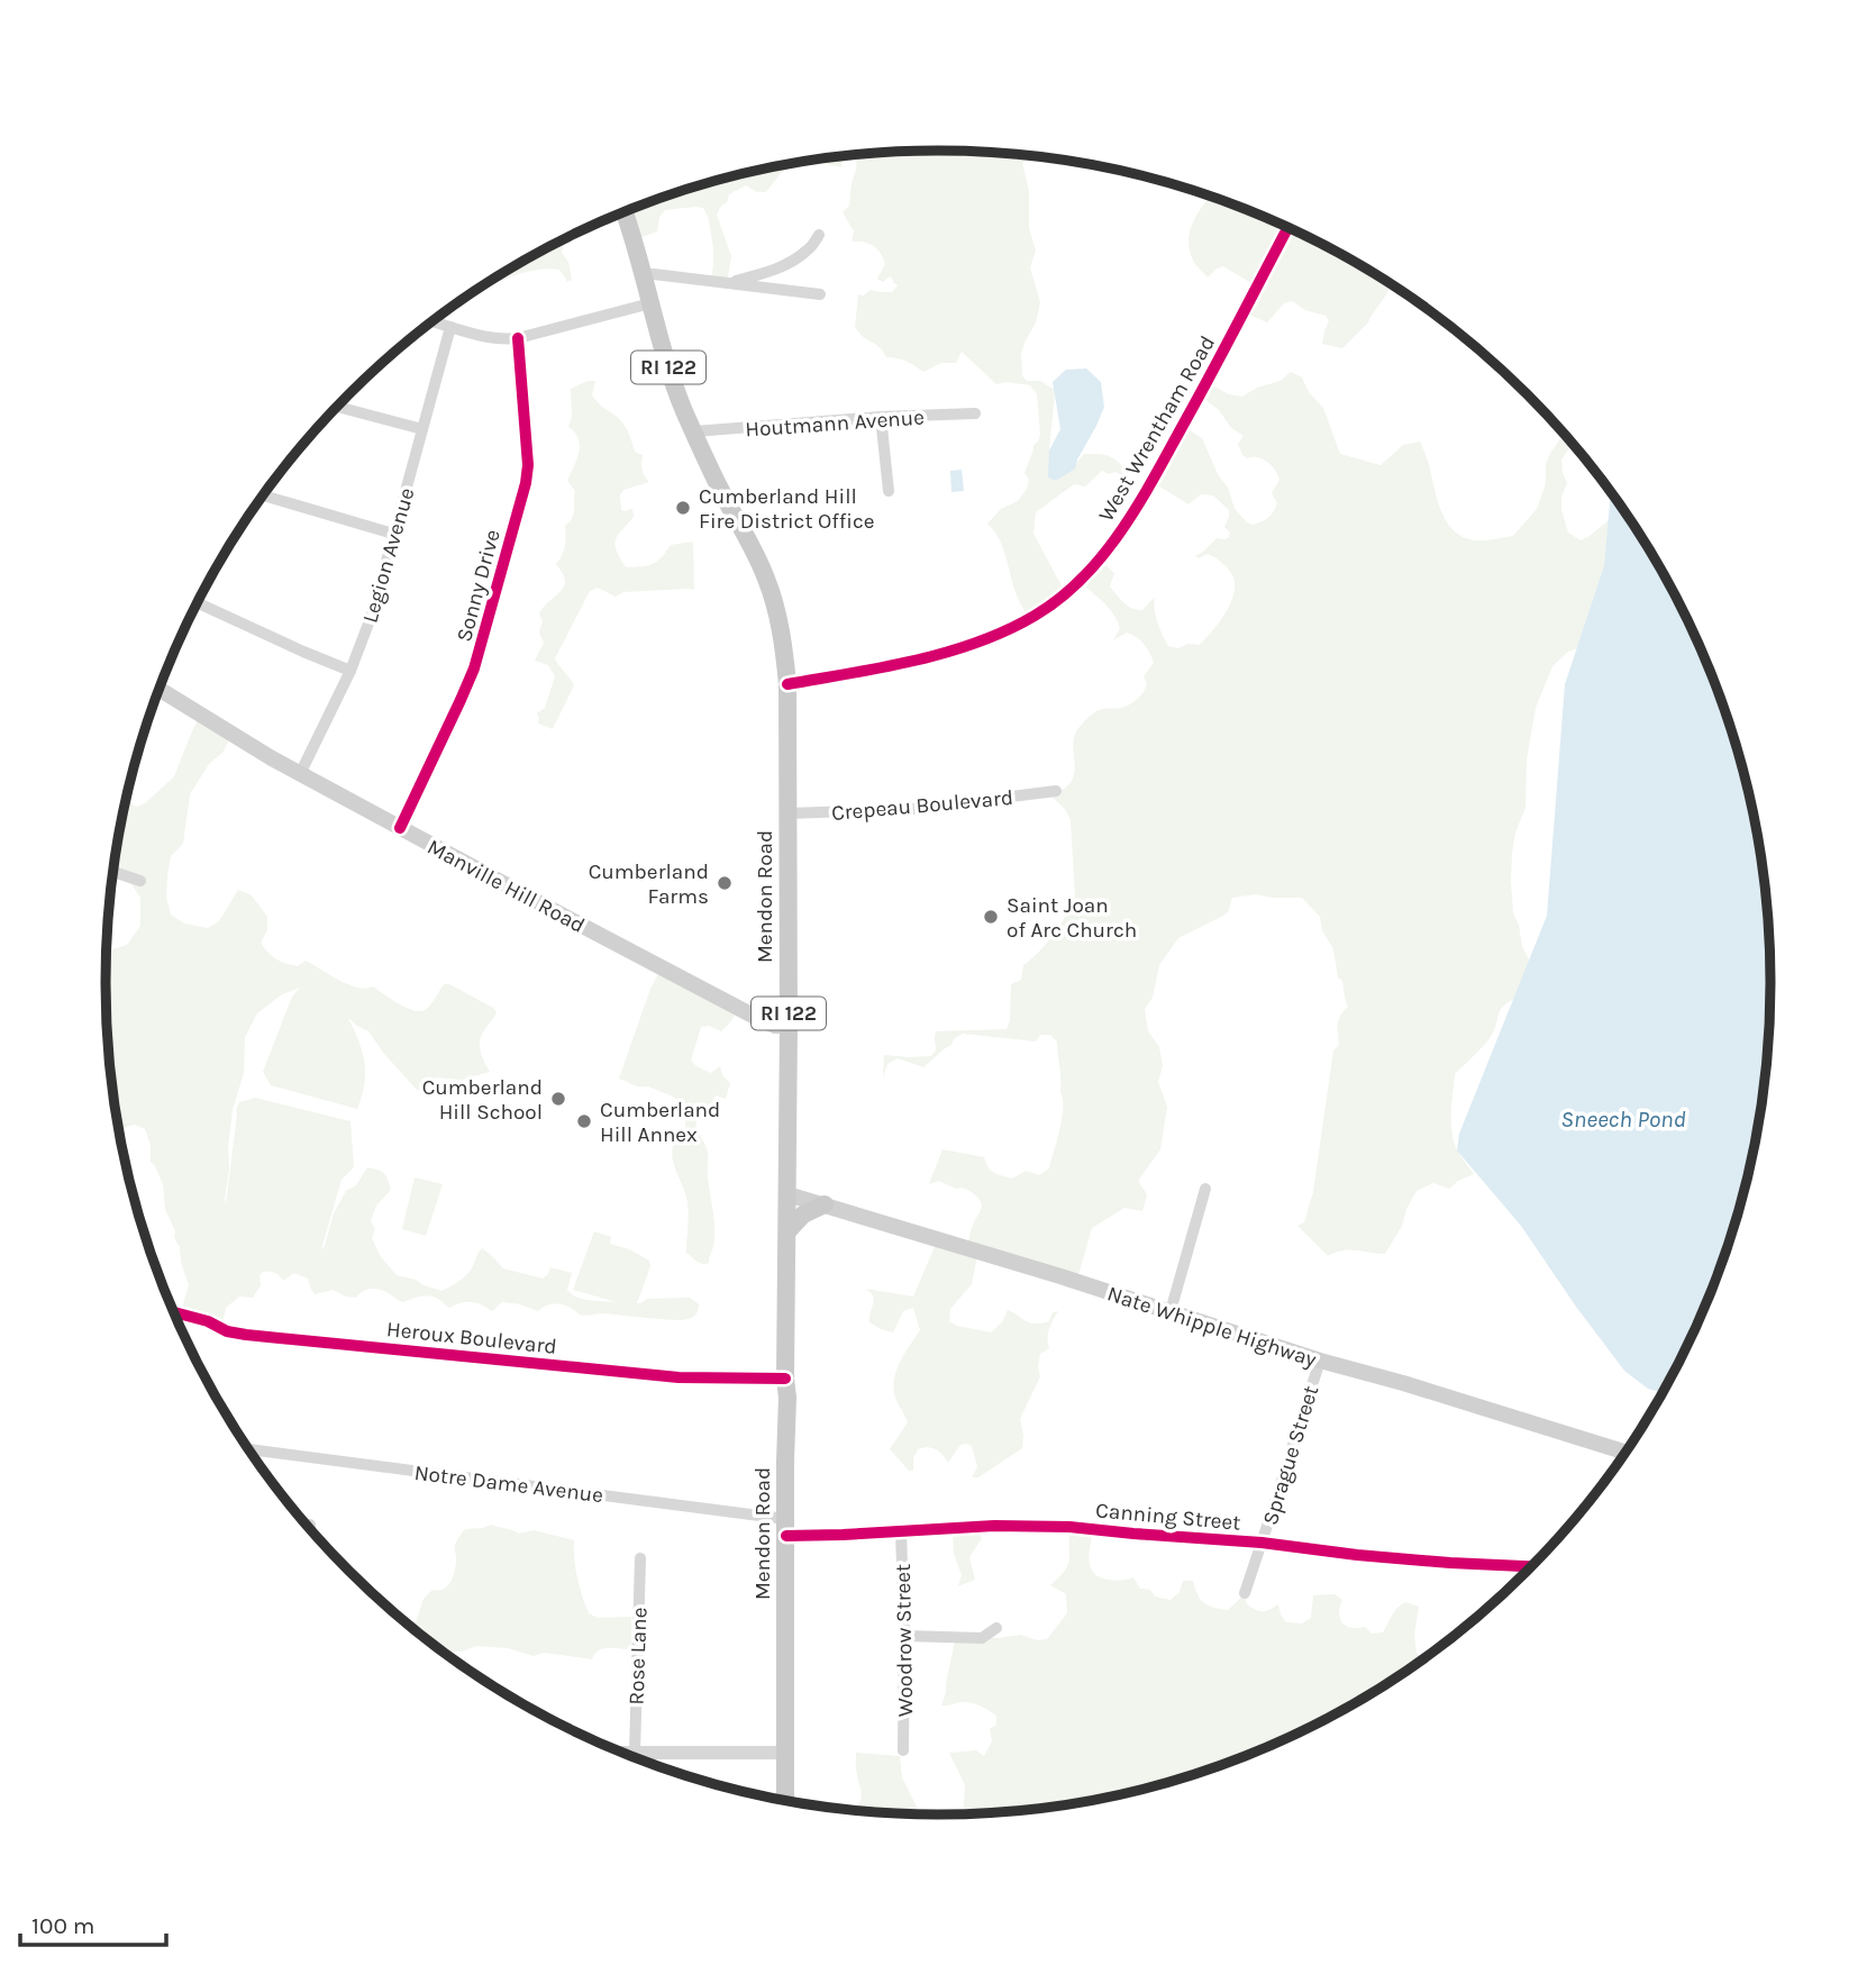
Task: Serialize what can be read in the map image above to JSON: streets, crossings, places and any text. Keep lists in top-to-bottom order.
{
  "streets": {
    "main road": [
      "RI 122",
      "Manville Hill Road",
      "Mendon Road",
      "Nate Whipple Highway"
    ],
    "street": [
      "Houtmann Avenue",
      "West Wrentham Road",
      "Legion Avenue",
      "Sonny Drive",
      "Crepeau Boulevard",
      "Heroux Boulevard",
      "Sprague Street",
      "Notre Dame Avenue",
      "Canning Street",
      "Woodrow Street",
      "Rose Lane"
    ]
  },
  "crossings": [
    ["Houtmann Avenue", "Mendon Road"],
    ["West Wrentham Road", "Mendon Road"],
    ["Legion Avenue", "Manville Hill Road"],
    ["Sonny Drive", "Manville Hill Road"],
    ["Crepeau Boulevard", "Mendon Road"],
    ["Manville Hill Road", "Mendon Road"],
    ["Mendon Road", "Nate Whipple Highway"],
    ["Mendon Road", "Heroux Boulevard"],
    ["Mendon Road", "Notre Dame Avenue"],
    ["Mendon Road", "Canning Street"],
    ["Nate Whipple Highway", "Sprague Street"],
    ["Sprague Street", "Canning Street"],
    ["Notre Dame Avenue", "Canning Street"],
    ["Canning Street", "Woodrow Street"]
  ],
  "water": ["Sneech Pond"],
  "places": [
    "Cumberland Hill Fire District Office",
    "Cumberland Farms",
    "Saint Joan of Arc Church",
    "Cumberland Hill School",
    "Cumberland Hill Annex"
  ],
  "scale_bar": "100 m"
}
